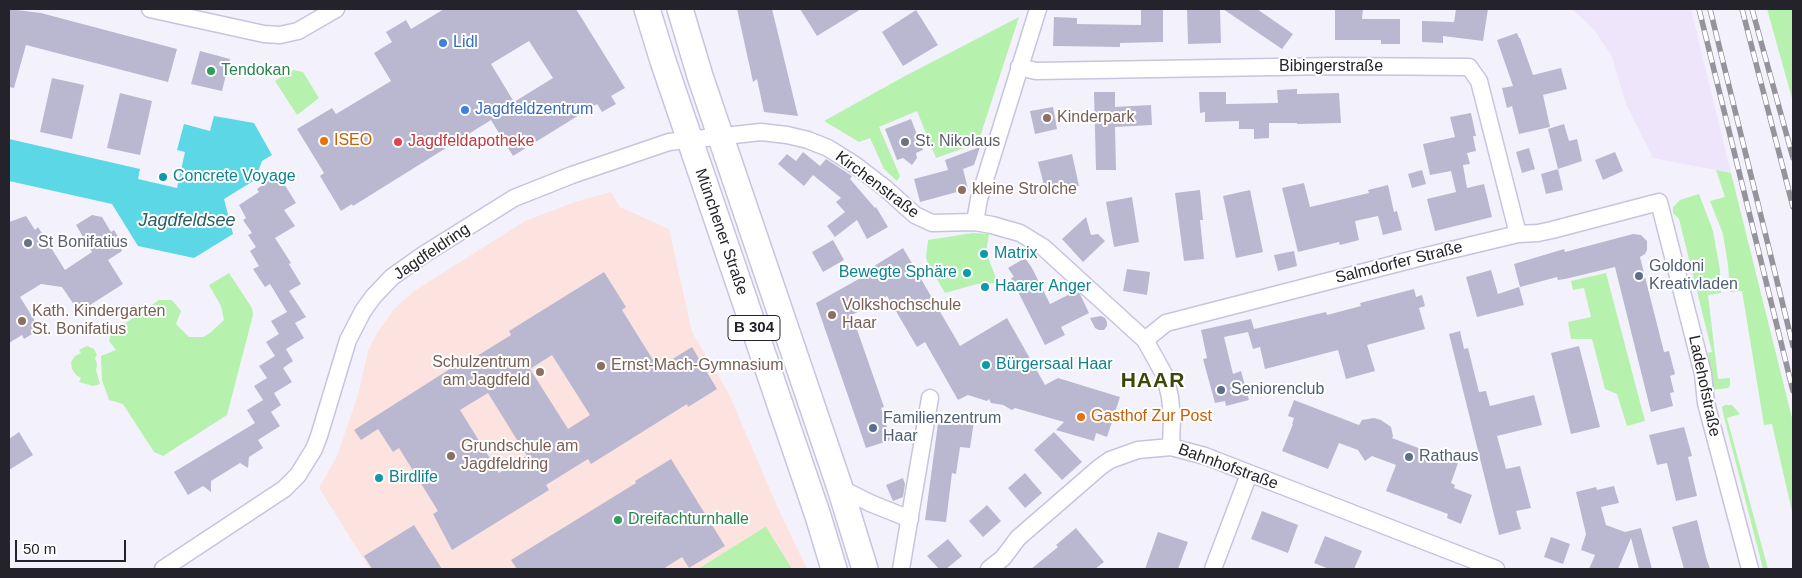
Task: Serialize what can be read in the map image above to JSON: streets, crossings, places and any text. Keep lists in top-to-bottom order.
{
  "streets": {
    "main road": ["Münchener Straße", "B 304"],
    "street": [
      "Bibingerstraße",
      "Kirchenstraße",
      "Jagdfeldring",
      "Salmdorfer Straße",
      "Ladehofstraße",
      "Bahnhofstraße"
    ]
  },
  "crossings": [
    ["Bibingerstraße", "Salmdorfer Straße"],
    ["Kirchenstraße", "Münchener Straße"],
    ["Kirchenstraße", "Jagdfeldring"],
    ["Kirchenstraße", "Salmdorfer Straße"],
    ["Kirchenstraße", "Bahnhofstraße"],
    ["Münchener Straße", "Jagdfeldring"],
    ["Salmdorfer Straße", "Ladehofstraße"]
  ],
  "districts": ["HAAR"],
  "water": ["Jagdfeldsee"],
  "places": [
    "Lidl",
    "Tendokan",
    "Jagdfeldzentrum",
    "Kinderpark",
    "ISEO",
    "Jagdfeldapotheke",
    "St. Nikolaus",
    "Concrete Voyage",
    "kleine Strolche",
    "St Bonifatius",
    "Matrix",
    "Bewegte Sphäre",
    "Goldoni Kreativladen",
    "Haarer Anger",
    "Volkshochschule Haar",
    "Kath. Kindergarten St. Bonifatius",
    "Bürgersaal Haar",
    "Ernst-Mach-Gymnasium",
    "Schulzentrum am Jagdfeld",
    "Seniorenclub",
    "Gasthof Zur Post",
    "Familienzentrum Haar",
    "Grundschule am Jagdfeldring",
    "Rathaus",
    "Birdlife",
    "Dreifachturnhalle"
  ],
  "scale_bar": "50 m"
}
